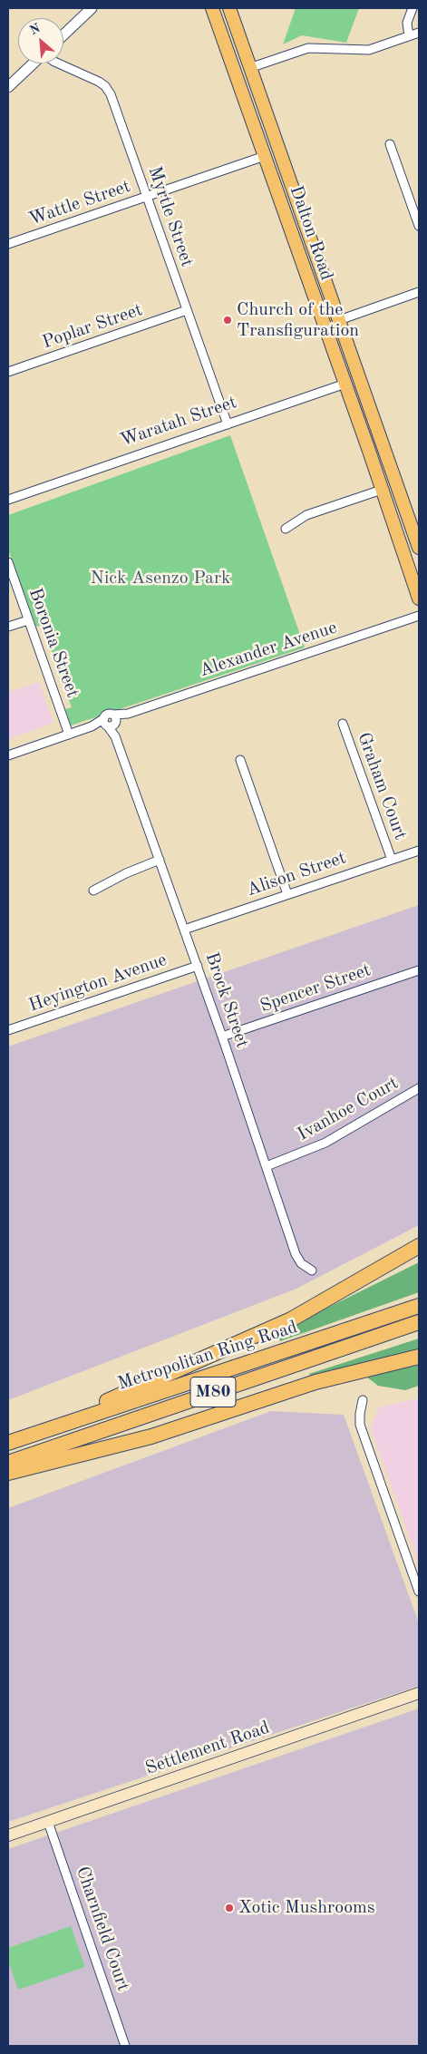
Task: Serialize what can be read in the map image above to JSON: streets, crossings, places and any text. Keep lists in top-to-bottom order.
{
  "streets": {
    "highway": ["Metropolitan Ring Road", "M80"],
    "main road": ["Dalton Road", "Waratah Street", "Settlement Road"],
    "street": [
      "Wattle Street",
      "Myrtle Street",
      "Poplar Street",
      "Boronia Street",
      "Alexander Avenue",
      "Graham Court",
      "Alison Street",
      "Heyington Avenue",
      "Spencer Street",
      "Brock Street",
      "Ivanhoe Court",
      "Charnfield Court"
    ]
  },
  "crossings": [
    ["Wattle Street", "Myrtle Street"],
    ["Wattle Street", "Dalton Road"],
    ["Myrtle Street", "Poplar Street"],
    ["Myrtle Street", "Waratah Street"],
    ["Dalton Road", "Waratah Street"],
    ["Boronia Street", "Alexander Avenue"],
    ["Alexander Avenue", "Brock Street"],
    ["Graham Court", "Alison Street"],
    ["Alison Street", "Brock Street"],
    ["Heyington Avenue", "Brock Street"],
    ["Spencer Street", "Brock Street"],
    ["Brock Street", "Ivanhoe Court"],
    ["Settlement Road", "Charnfield Court"]
  ],
  "parks": ["Nick Asenzo Park"],
  "places": ["Church of the Transfiguration", "Xotic Mushrooms"],
  "north": "top left"
}
